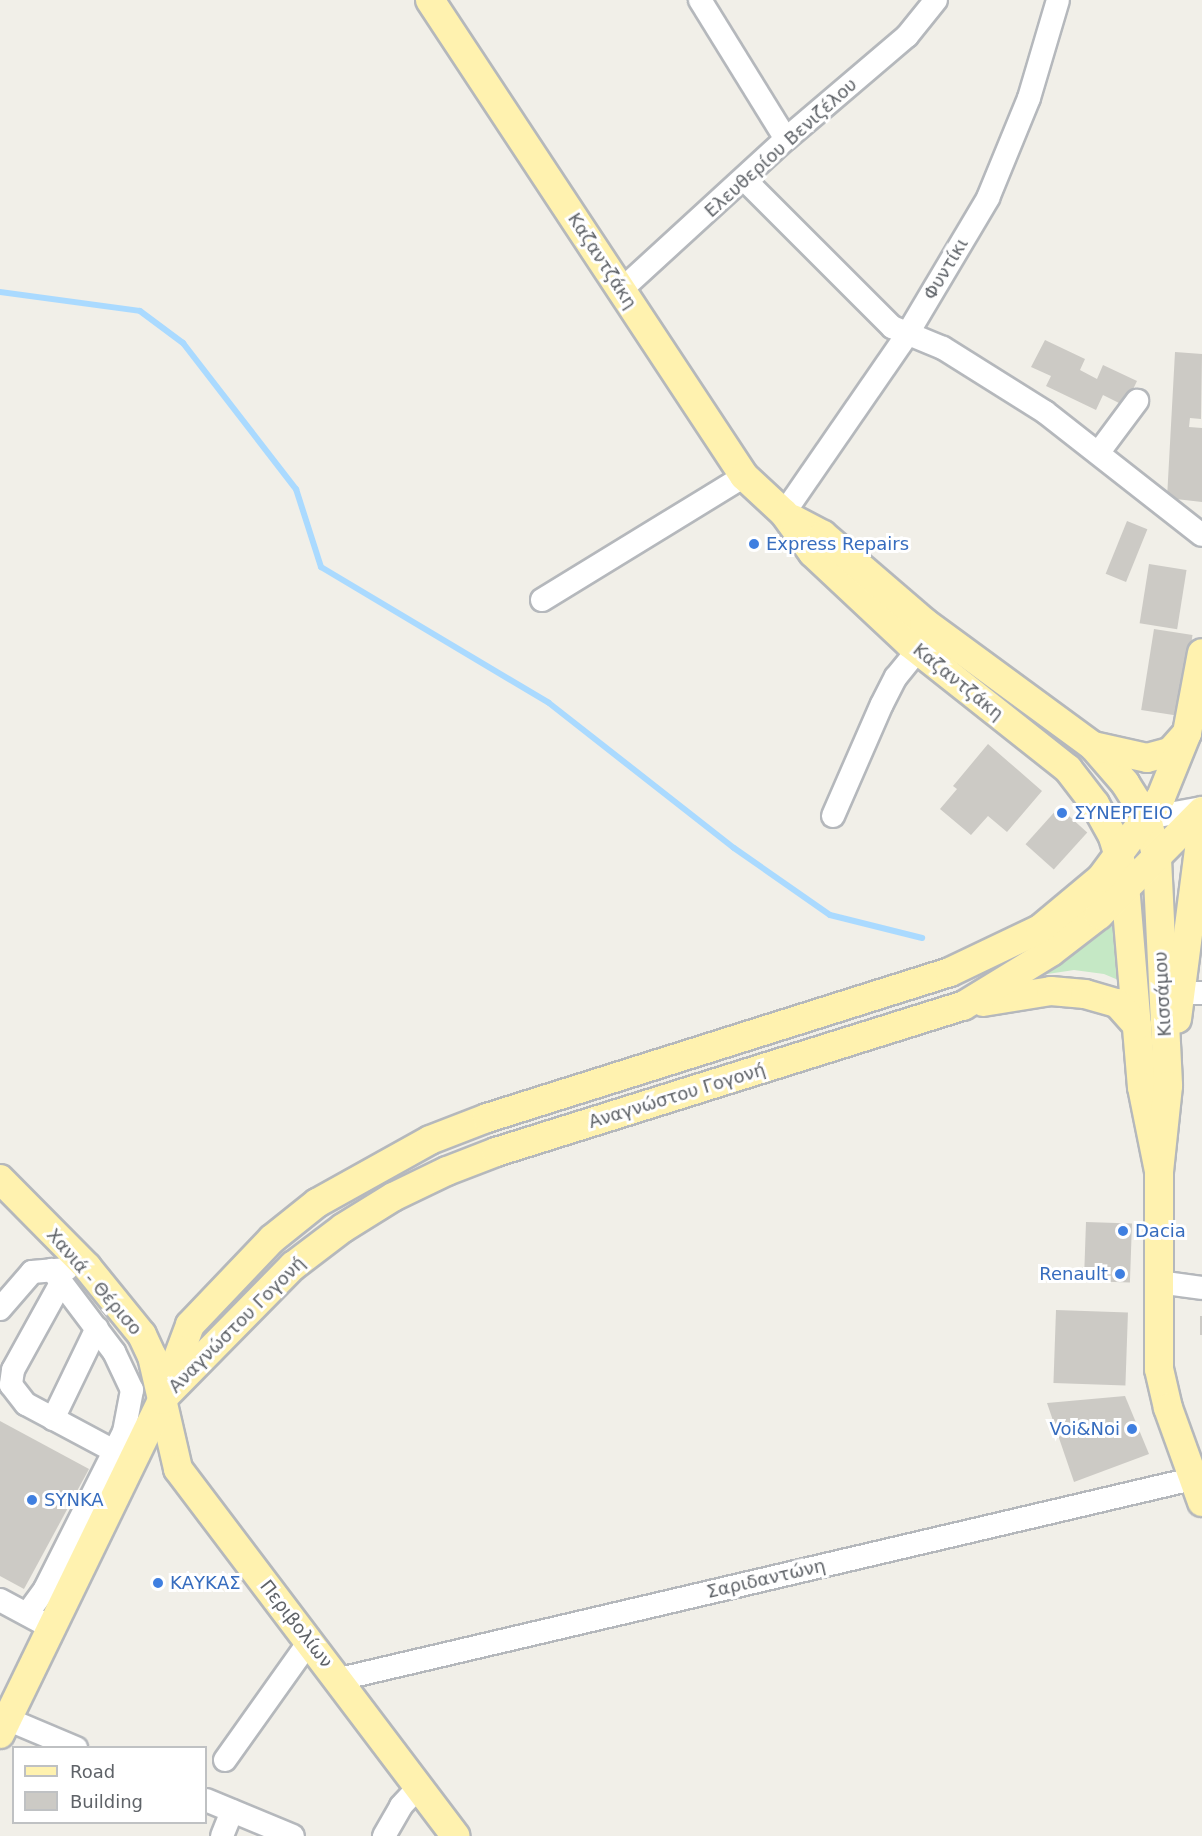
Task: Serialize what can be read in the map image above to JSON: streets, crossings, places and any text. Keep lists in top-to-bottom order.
{
  "streets": {
    "main road": [
      "Καζαντζάκη",
      "Κισσάμου",
      "Αναγνώστου Γογονή",
      "Χανιά - Θέρισο",
      "Περιβολίων"
    ],
    "street": ["Ελευθερίου Βενιζέλου", "Φυντίκι", "Σαριδαντώνη"]
  },
  "crossings": [
    ["Ελευθερίου Βενιζέλου", "Καζαντζάκη"],
    ["Καζαντζάκη", "Φυντίκι"],
    ["Καζαντζάκη", "Κισσάμου"],
    ["Καζαντζάκη", "Αναγνώστου Γογονή"],
    ["Κισσάμου", "Αναγνώστου Γογονή"],
    ["Κισσάμου", "Σαριδαντώνη"],
    ["Αναγνώστου Γογονή", "Χανιά - Θέρισο"],
    ["Αναγνώστου Γογονή", "Περιβολίων"],
    ["Χανιά - Θέρισο", "Περιβολίων"],
    ["Σαριδαντώνη", "Περιβολίων"]
  ],
  "places": [
    "Express Repairs",
    "ΣΥΝΕΡΓΕΙΟ",
    "Dacia",
    "Renault",
    "Voi&Noi",
    "SYNKA",
    "ΚΑΥΚΑΣ"
  ],
  "legend": ["Road", "Building"]
}
